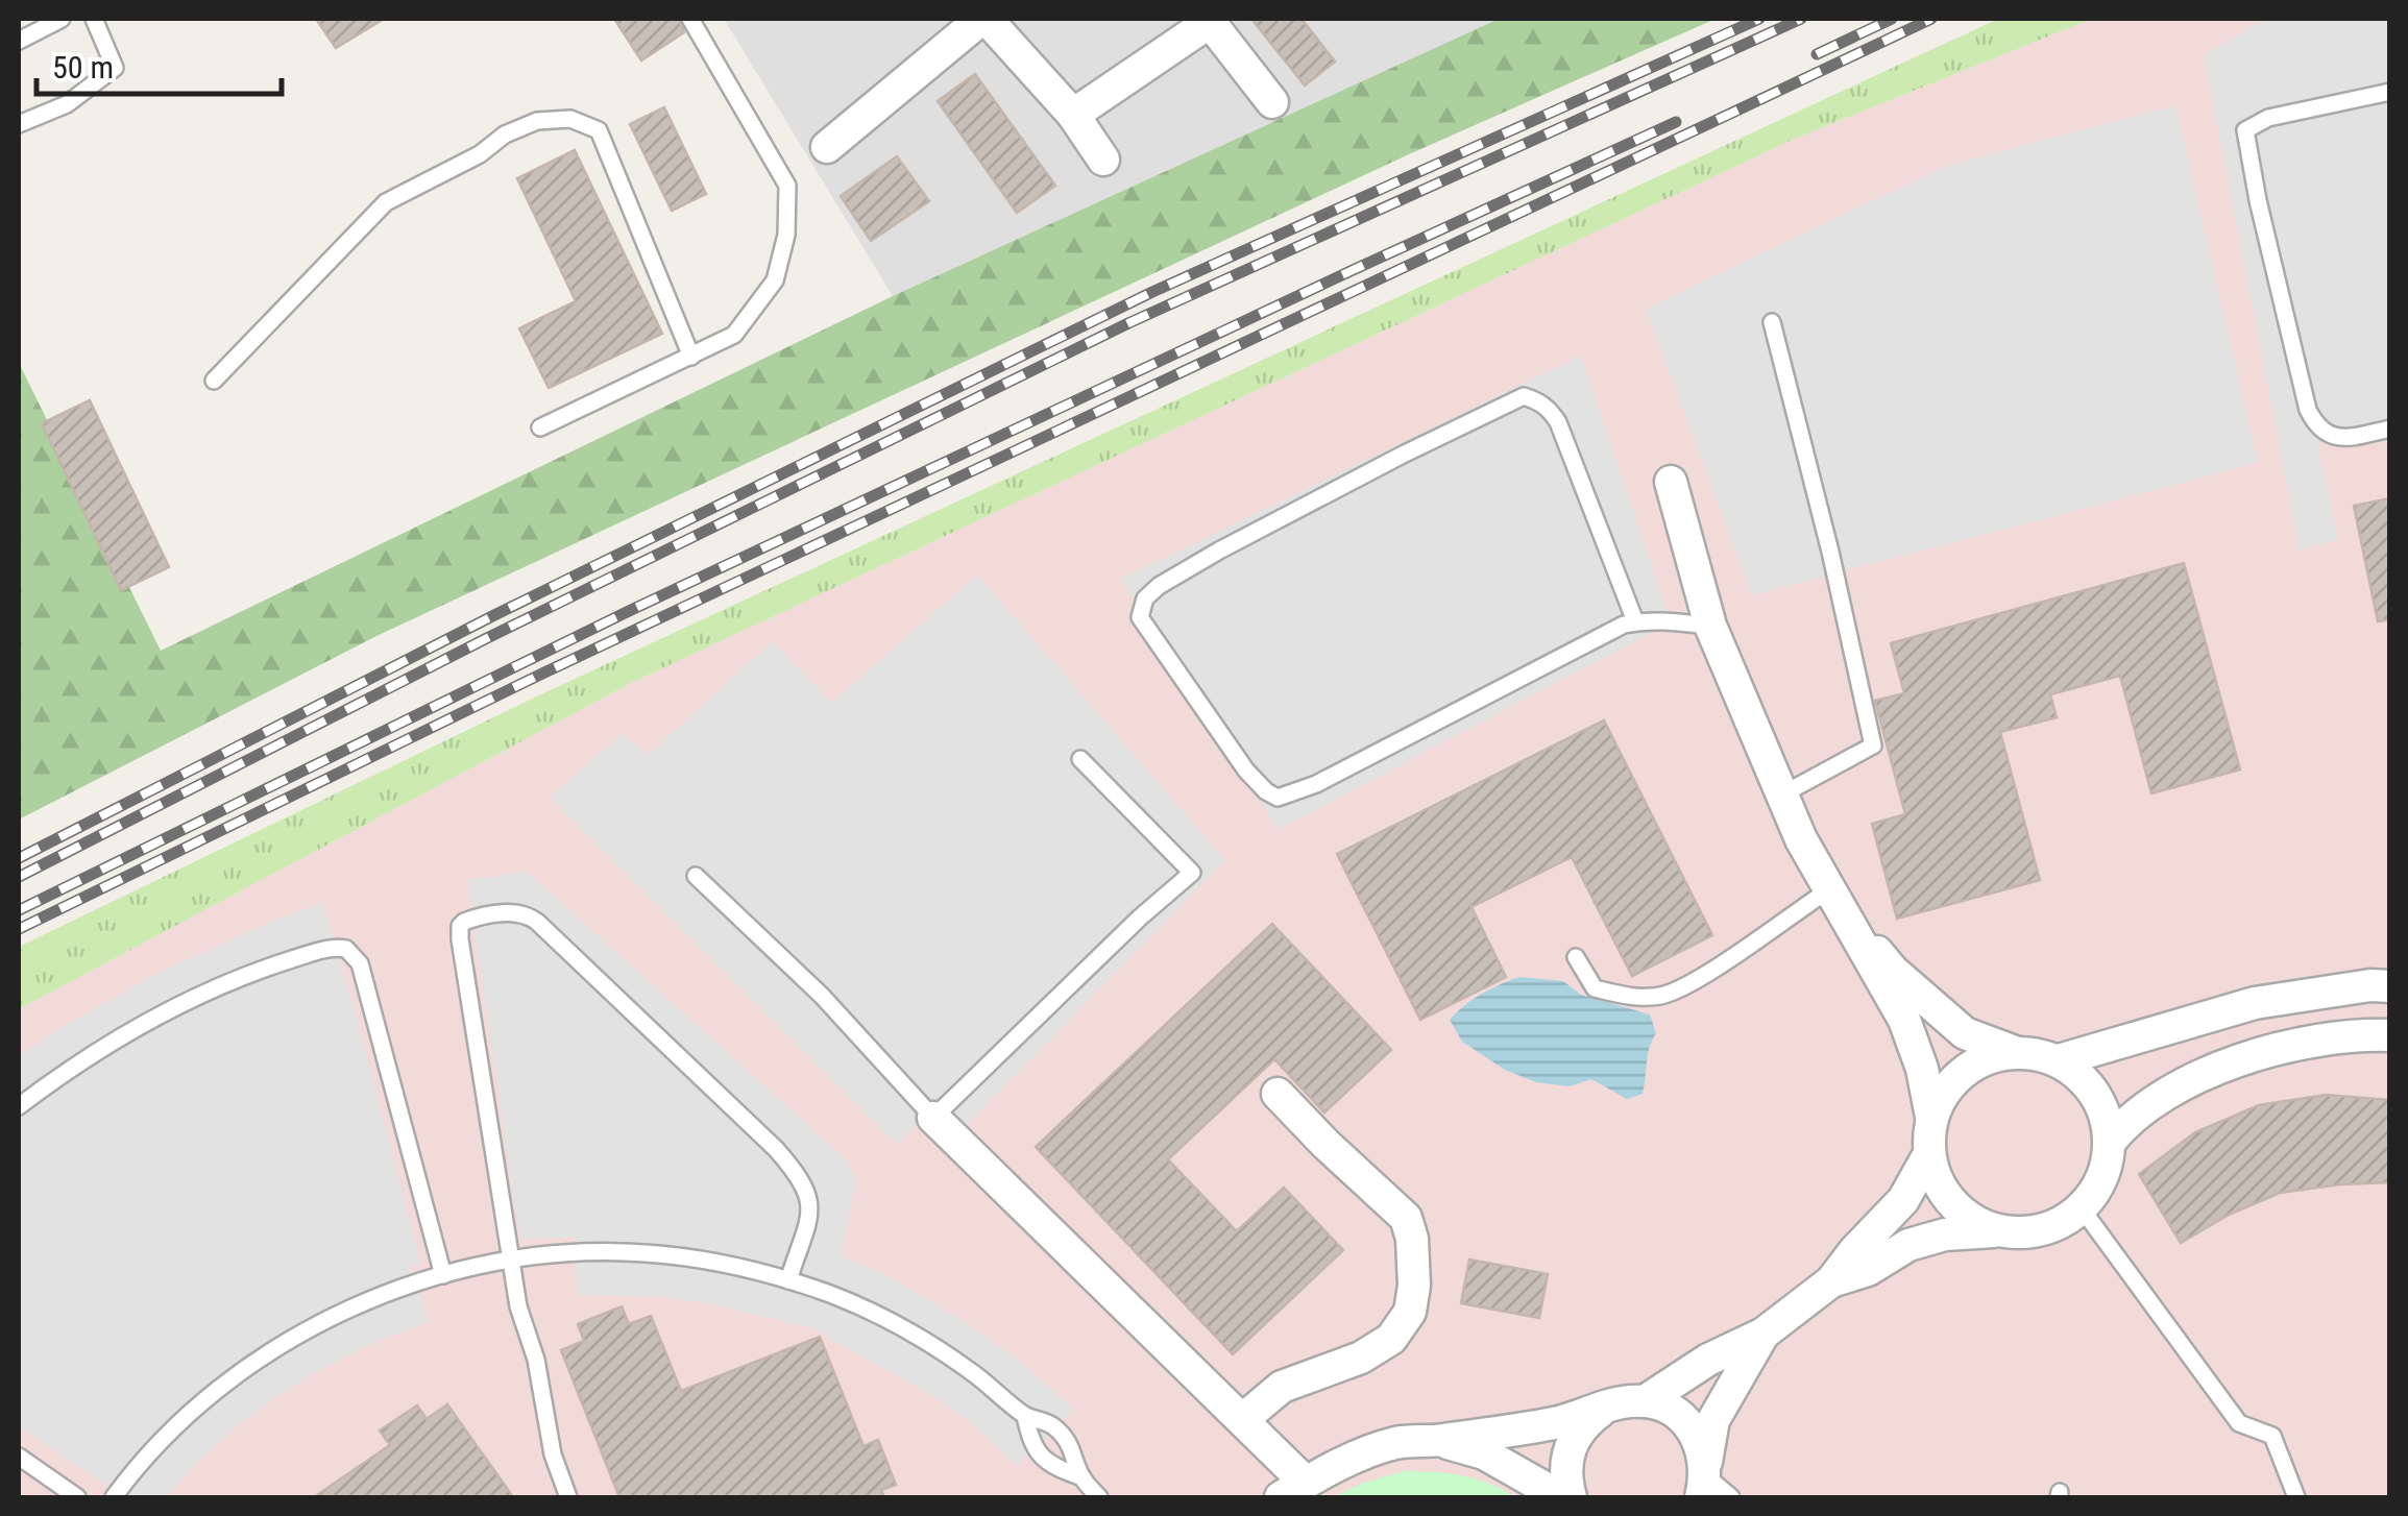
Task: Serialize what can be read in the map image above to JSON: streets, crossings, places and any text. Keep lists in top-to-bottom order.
{
  "scale_bar": "50 m"
}
